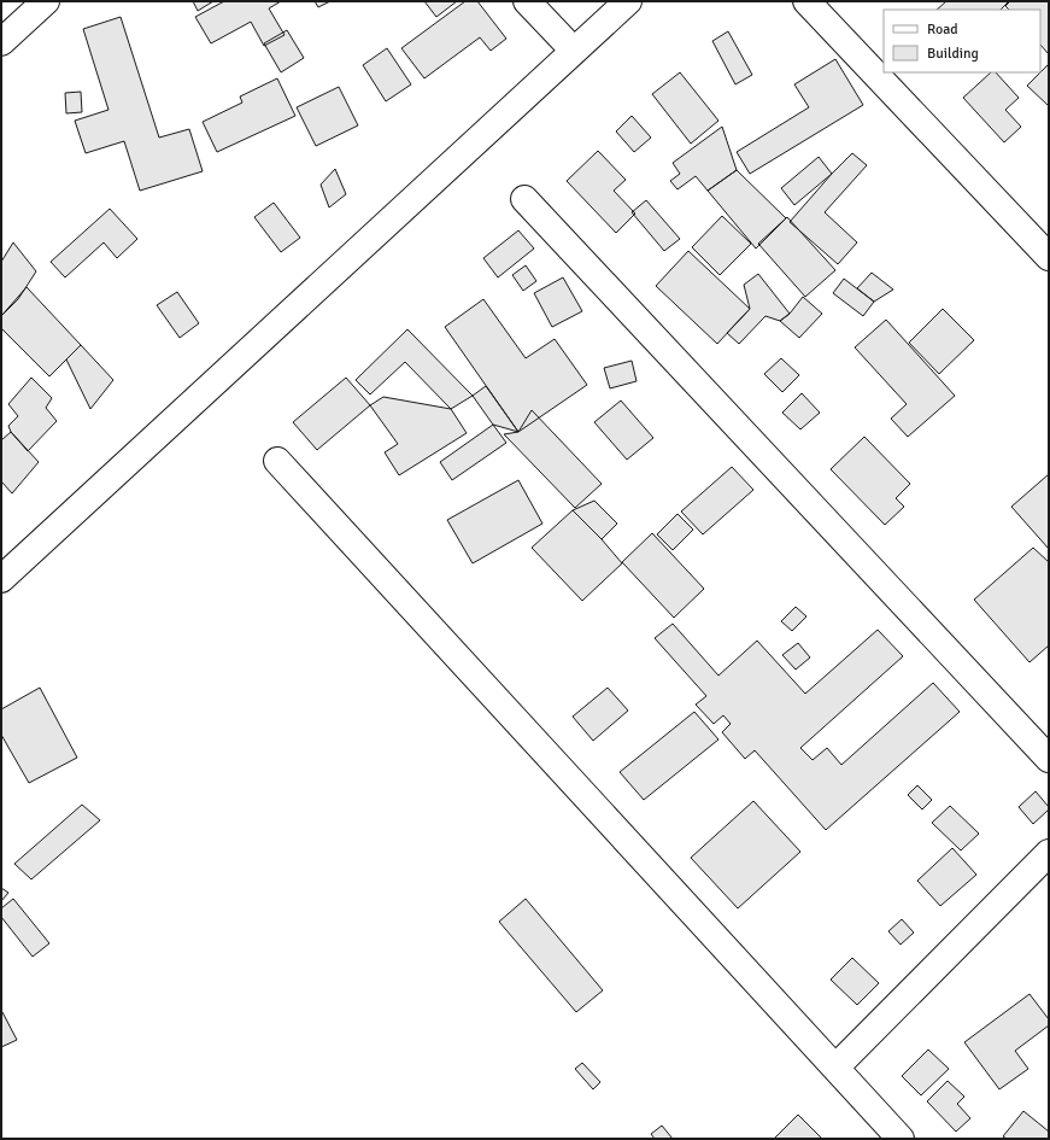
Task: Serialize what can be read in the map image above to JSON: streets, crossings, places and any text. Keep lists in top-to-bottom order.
{
  "legend": ["Road", "Building"]
}
